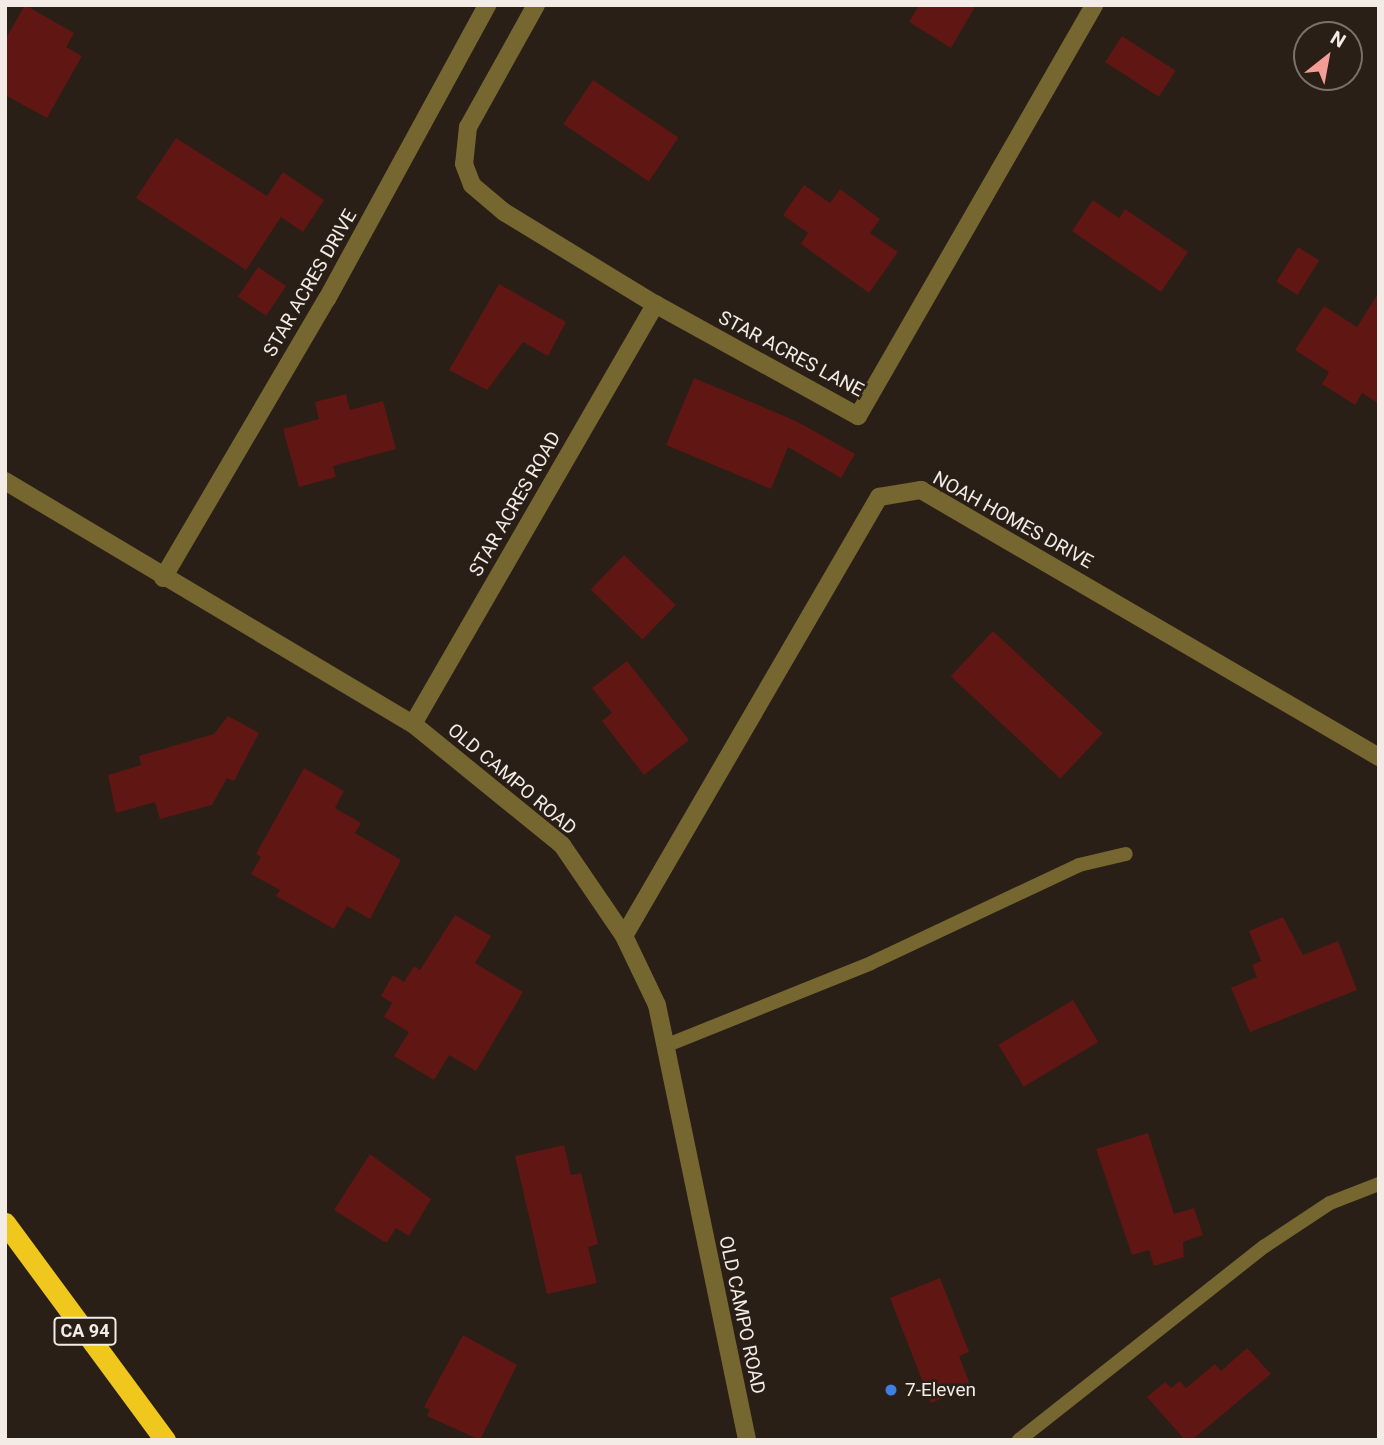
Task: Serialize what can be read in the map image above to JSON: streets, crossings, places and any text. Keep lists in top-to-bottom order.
{
  "streets": {
    "highway": ["CA 94"],
    "street": [
      "STAR ACRES DRIVE",
      "STAR ACRES LANE",
      "STAR ACRES ROAD",
      "NOAH HOMES DRIVE",
      "OLD CAMPO ROAD"
    ]
  },
  "crossings": [
    ["STAR ACRES DRIVE", "OLD CAMPO ROAD"],
    ["STAR ACRES LANE", "STAR ACRES ROAD"],
    ["STAR ACRES ROAD", "OLD CAMPO ROAD"],
    ["NOAH HOMES DRIVE", "OLD CAMPO ROAD"]
  ],
  "places": ["7-Eleven"],
  "north": "top right"
}
